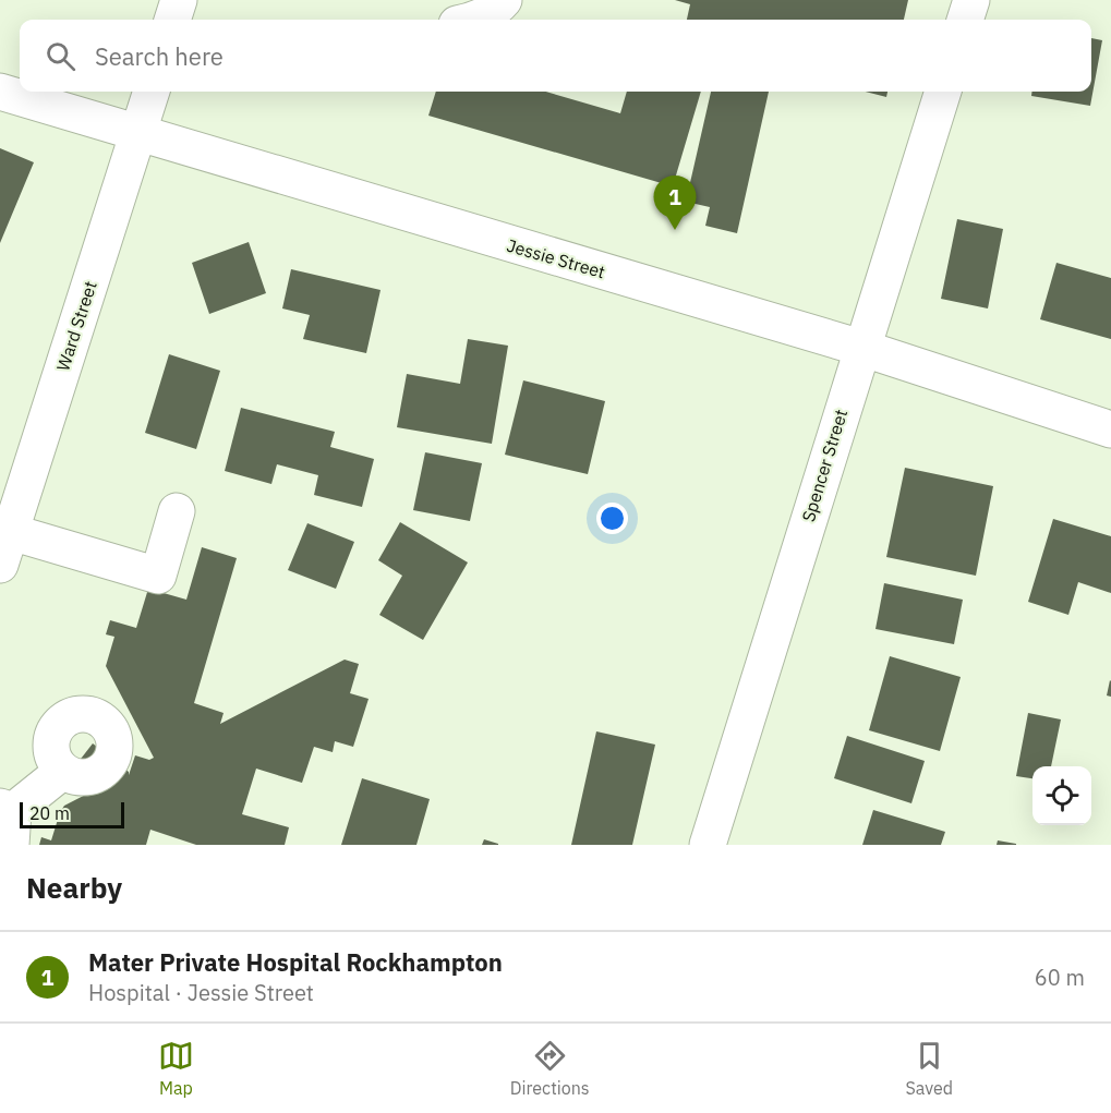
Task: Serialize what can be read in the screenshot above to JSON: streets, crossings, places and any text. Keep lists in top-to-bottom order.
{
  "streets": {
    "street": ["Jessie Street", "Ward Street", "Spencer Street"]
  },
  "crossings": [
    ["Jessie Street", "Ward Street"],
    ["Jessie Street", "Spencer Street"]
  ],
  "scale_bar": "20 m",
  "page": {
    "search": "Search here",
    "pins": "1",
    "scale": "20 m",
    "heading": "Nearby",
    "list": [
      {
        "mark": "1",
        "name": "Mater Private Hospital Rockhampton",
        "note": "Hospital · Jessie Street",
        "value": "60 m"
      }
    ],
    "nav": ["Map", "Directions", "Saved"]
  }
}
